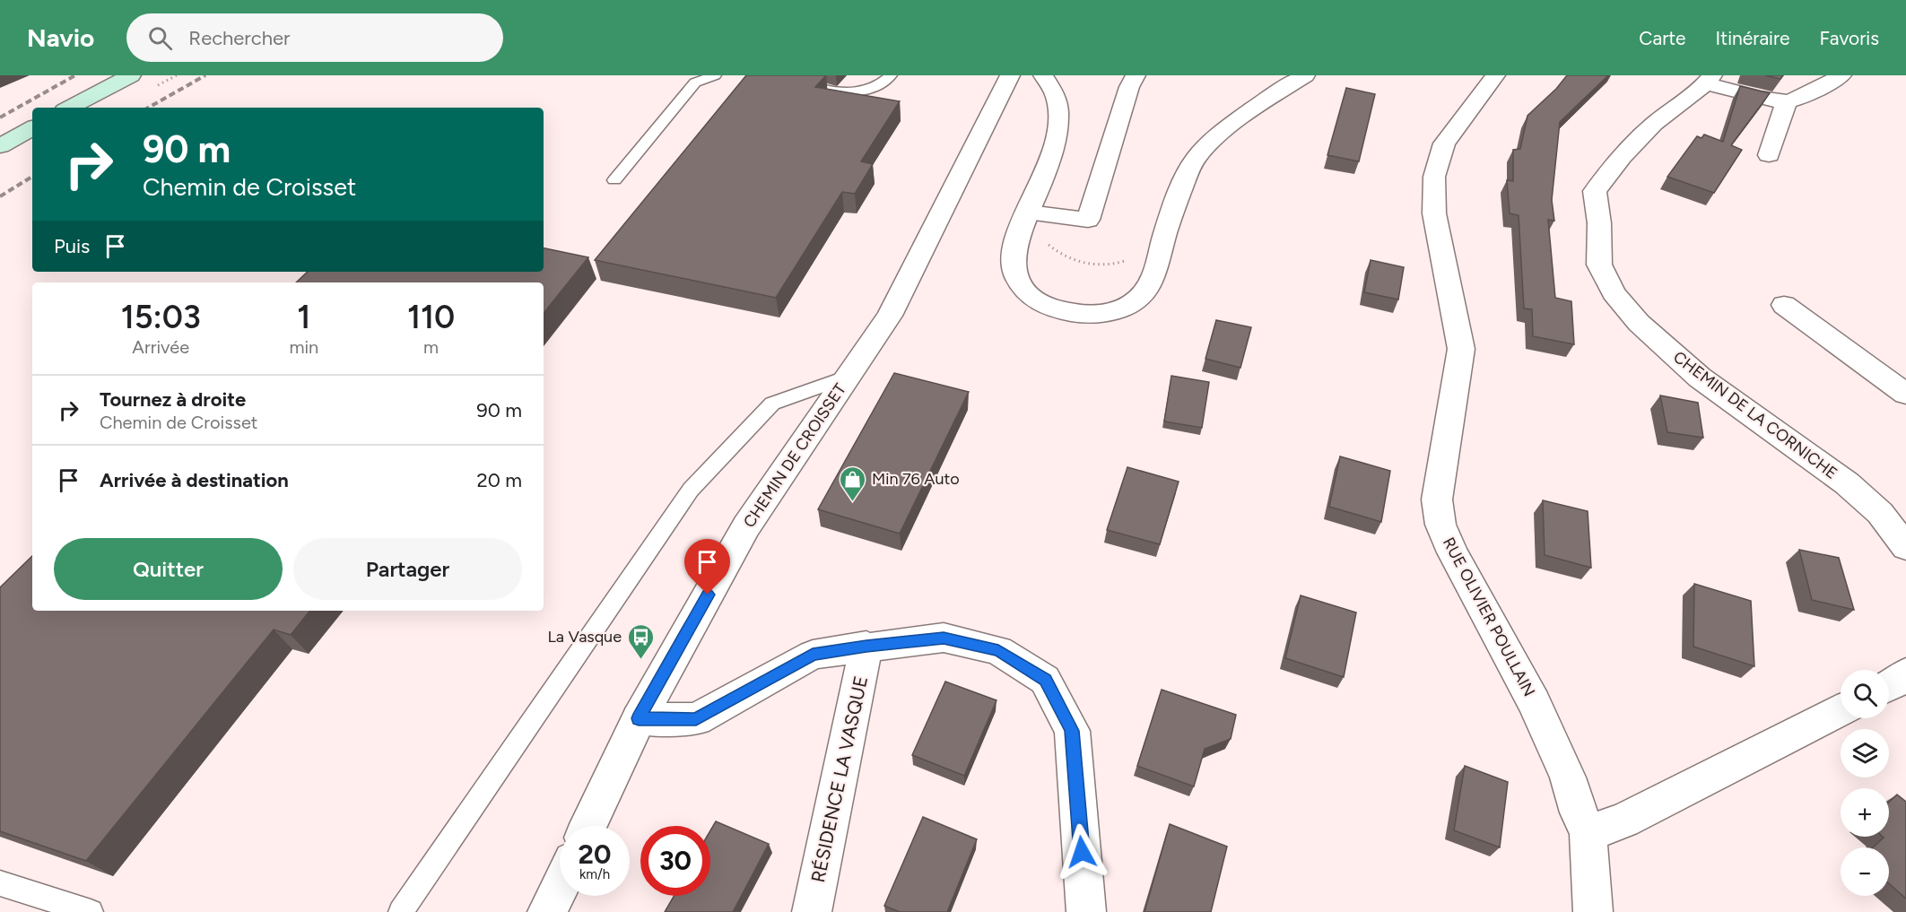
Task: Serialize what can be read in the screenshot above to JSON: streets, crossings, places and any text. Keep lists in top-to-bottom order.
{
  "streets": {
    "street": [
      "CHEMIN DE LA CORNICHE",
      "CHEMIN DE CROISSET",
      "RUE OLIVIER POULLAIN",
      "RÉSIDENCE LA VASQUE"
    ]
  },
  "places": {
    "shop": ["Min 76 Auto"],
    "bus stop": ["La Vasque"]
  },
  "page": {
    "header": "Navio",
    "search": "Rechercher",
    "nav": ["Carte", "Itinéraire", "Favoris"],
    "turn": ["90 m", "Chemin de Croisset"],
    "then": "Puis",
    "eta": [
      "15:03",
      "Arrivée",
      "1",
      "min",
      "110",
      "m"
    ],
    "list": [
      {
        "name": "Tournez à droite",
        "note": "Chemin de Croisset",
        "value": "90 m"
      },
      {
        "name": "Arrivée à destination",
        "value": "20 m"
      }
    ],
    "buttons": ["Quitter", "Partager"],
    "map_buttons": ["+", "−"],
    "speed": "20 km/h",
    "limit": "30"
  }
}
